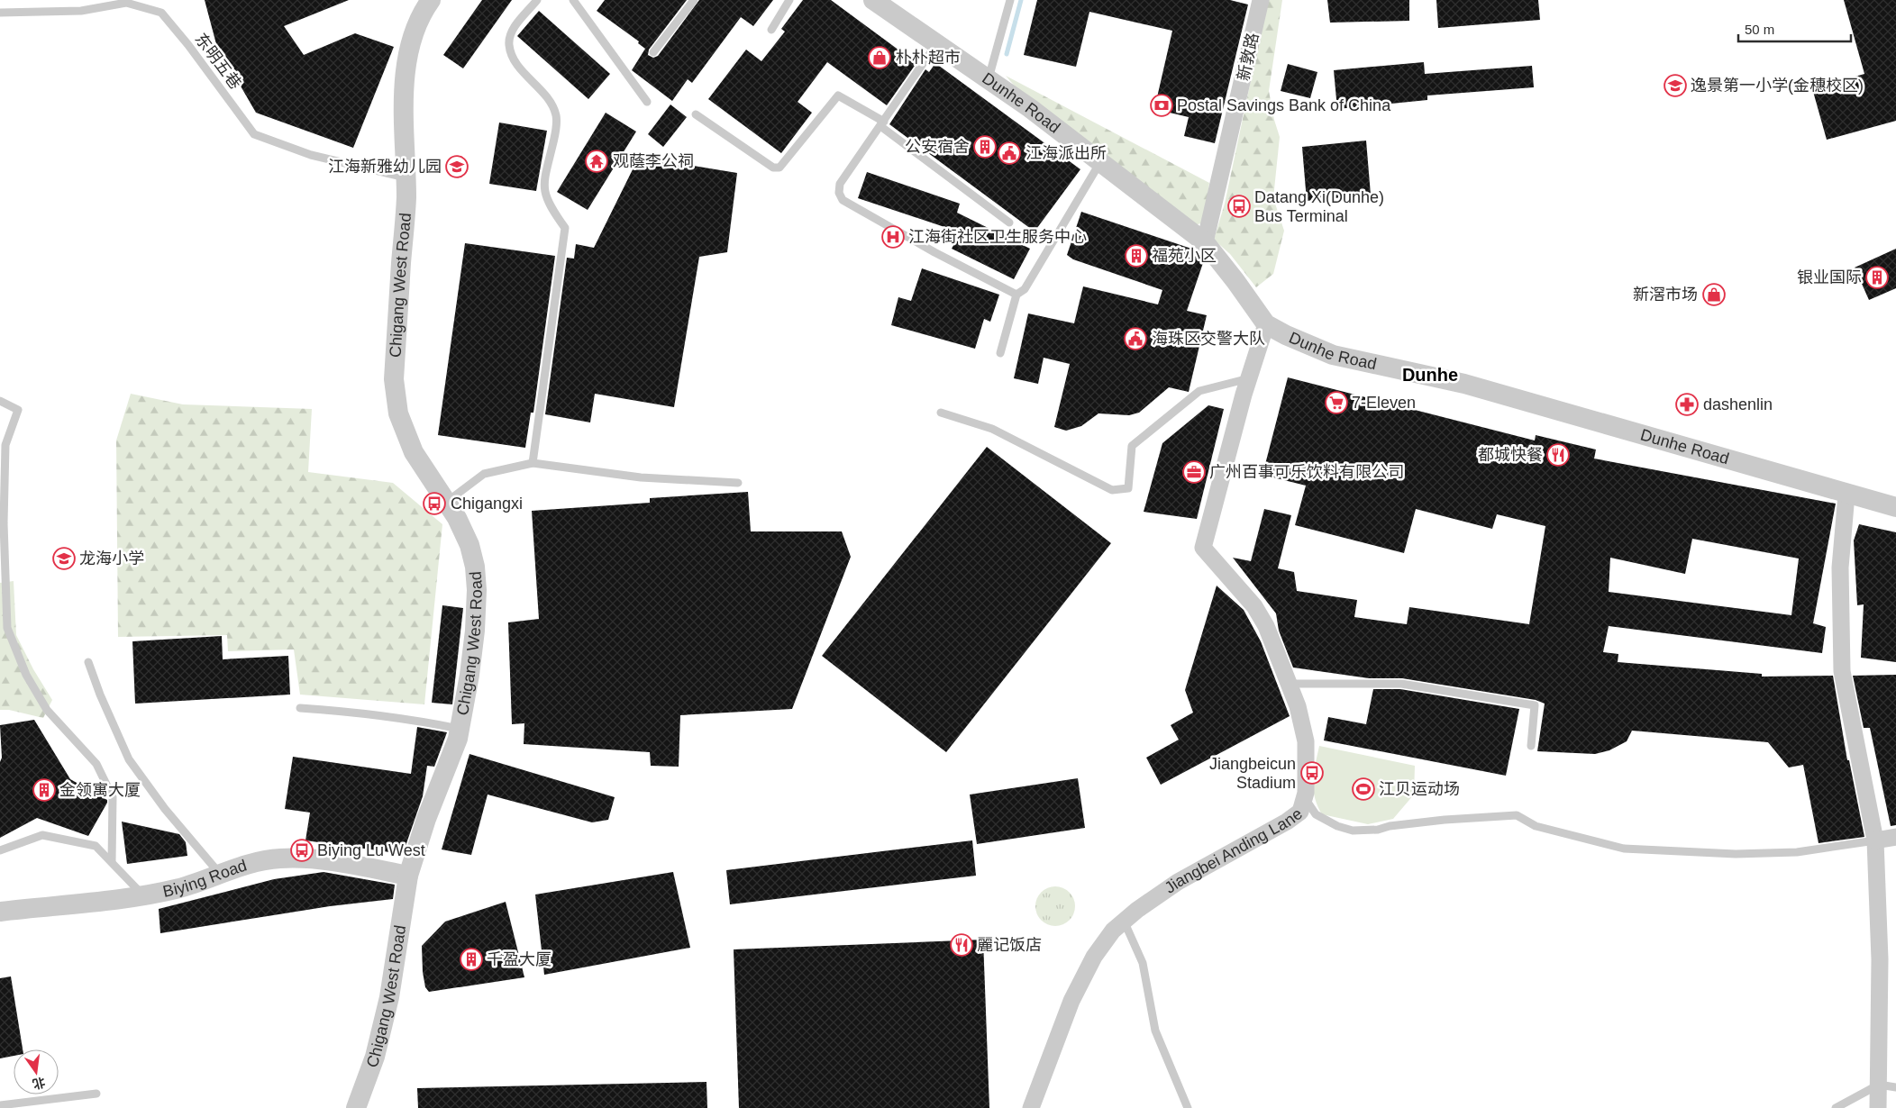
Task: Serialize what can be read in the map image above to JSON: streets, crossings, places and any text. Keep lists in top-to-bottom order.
{
  "streets": {
    "street": [
      "新敦路",
      "Dunhe Road",
      "Chigang West Road",
      "Jiangbei Anding Lane",
      "Biying Road"
    ],
    "lane": ["东明五巷"]
  },
  "crossings": [
    ["新敦路", "Dunhe Road"],
    ["东明五巷", "Chigang West Road"],
    ["Chigang West Road", "Biying Road"]
  ],
  "districts": ["Dunhe"],
  "places": {
    "shop": ["朴朴超市", "新滘市场"],
    "school or university": ["逸景第一小学(金穗校区)", "江海新雅幼儿园", "龙海小学"],
    "bank": ["Postal Savings Bank of China"],
    "building": [
      "公安宿舍",
      "福苑小区",
      "银业国际",
      "金领寓大厦",
      "千盈大厦"
    ],
    "public building": ["江海派出所", "海珠区交警大队"],
    "temple": ["观蔭李公祠"],
    "bus stop": [
      "Datang Xi(Dunhe) Bus Terminal",
      "Chigangxi",
      "Jiangbeicun Stadium",
      "Biying Lu West"
    ],
    "hospital": ["江海街社区卫生服务中心"],
    "supermarket": ["7-Eleven"],
    "pharmacy": ["dashenlin"],
    "restaurant": ["都城快餐", "麗记饭店"],
    "office": ["广州百事可乐饮料有限公司"],
    "sports": ["江贝运动场"]
  },
  "scale_bar": "50 m",
  "north": "bottom"
}
